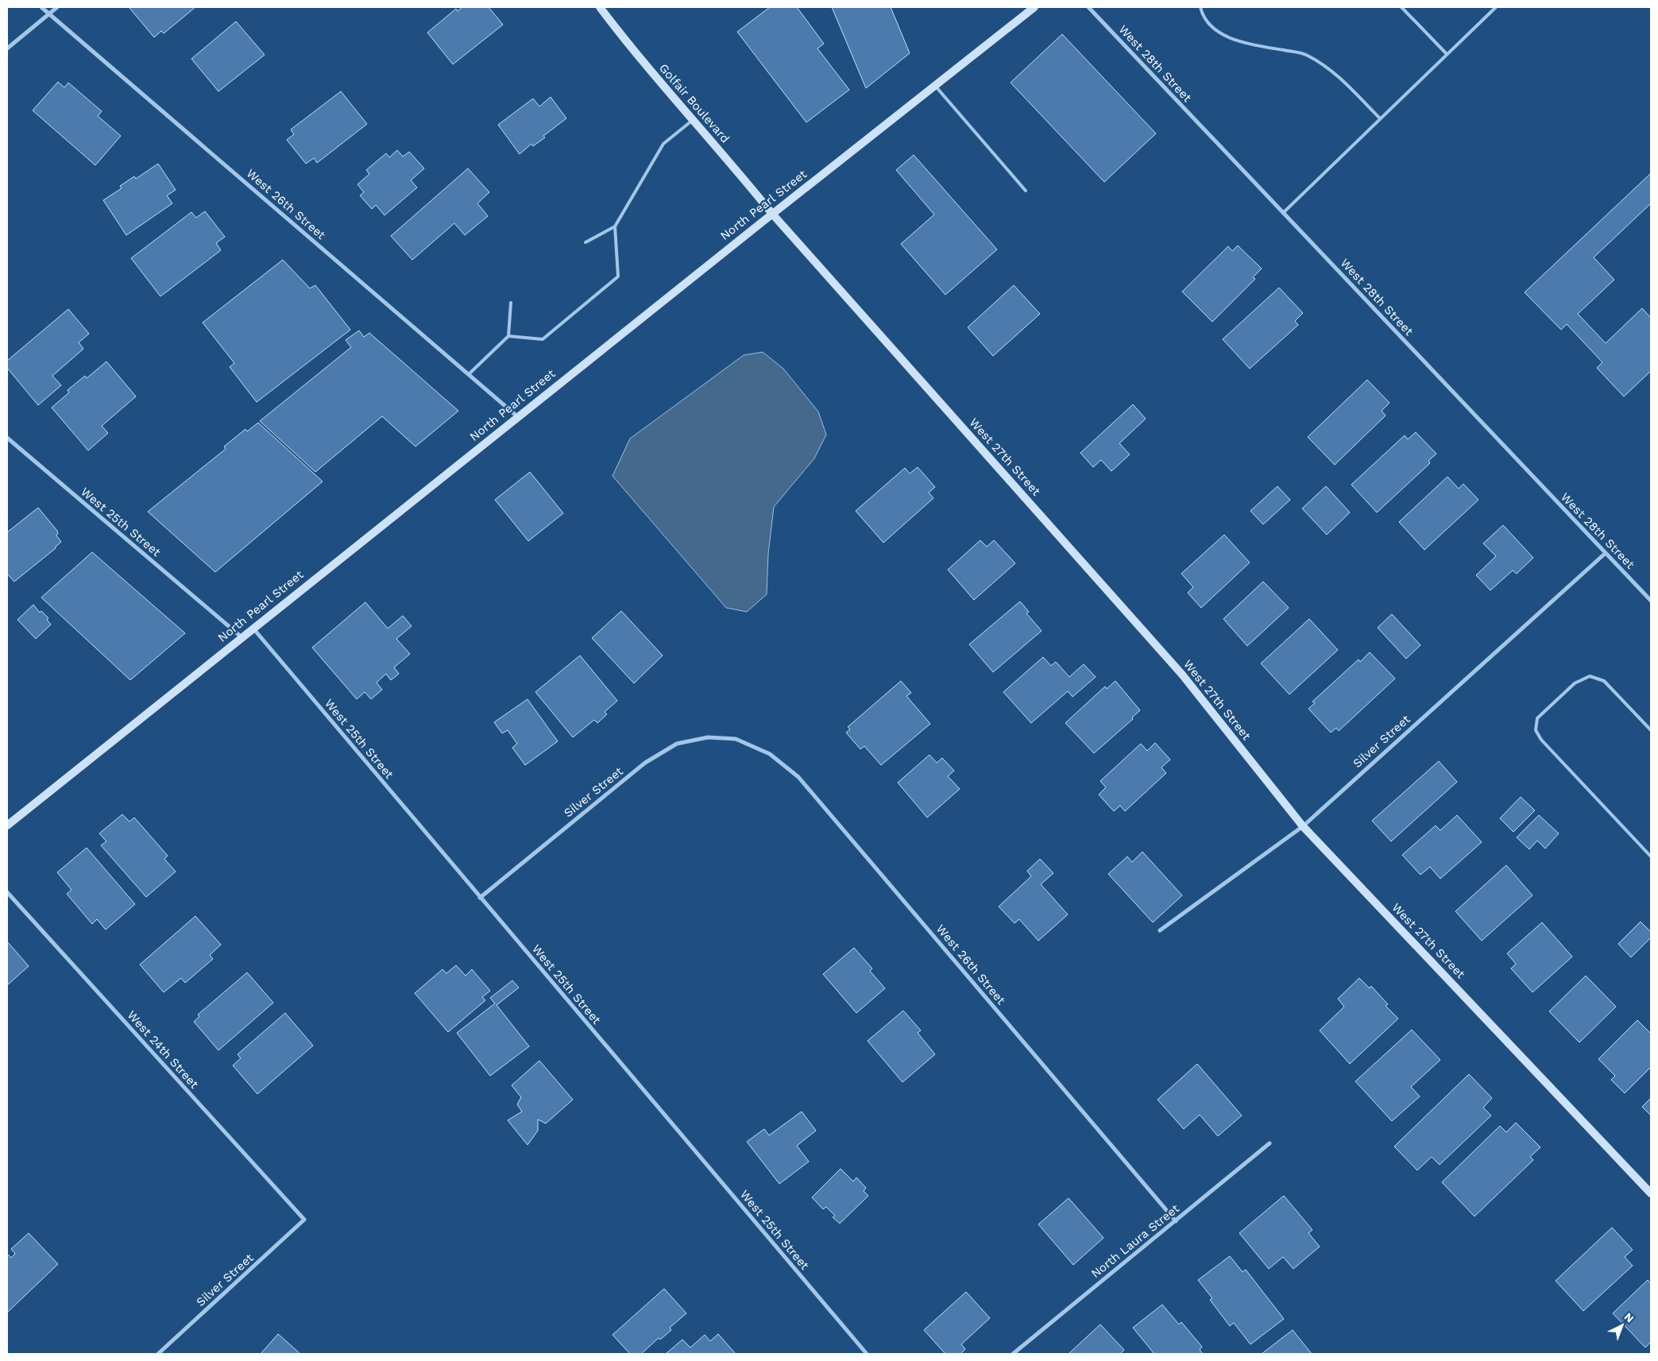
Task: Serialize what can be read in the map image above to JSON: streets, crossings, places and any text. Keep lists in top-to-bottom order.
{
  "streets": {
    "main road": ["Golfair Boulevard", "North Pearl Street", "West 27th Street"],
    "street": [
      "West 28th Street",
      "West 26th Street",
      "West 25th Street",
      "Silver Street",
      "West 24th Street",
      "North Laura Street"
    ]
  },
  "crossings": [
    ["West 28th Street", "Silver Street"],
    ["Golfair Boulevard", "North Pearl Street"],
    ["Golfair Boulevard", "West 27th Street"],
    ["West 26th Street", "North Pearl Street"],
    ["West 26th Street", "Silver Street"],
    ["West 26th Street", "North Laura Street"],
    ["North Pearl Street", "West 27th Street"],
    ["North Pearl Street", "West 25th Street"],
    ["West 27th Street", "Silver Street"],
    ["West 25th Street", "Silver Street"],
    ["Silver Street", "West 24th Street"]
  ],
  "north": "top right"
}
